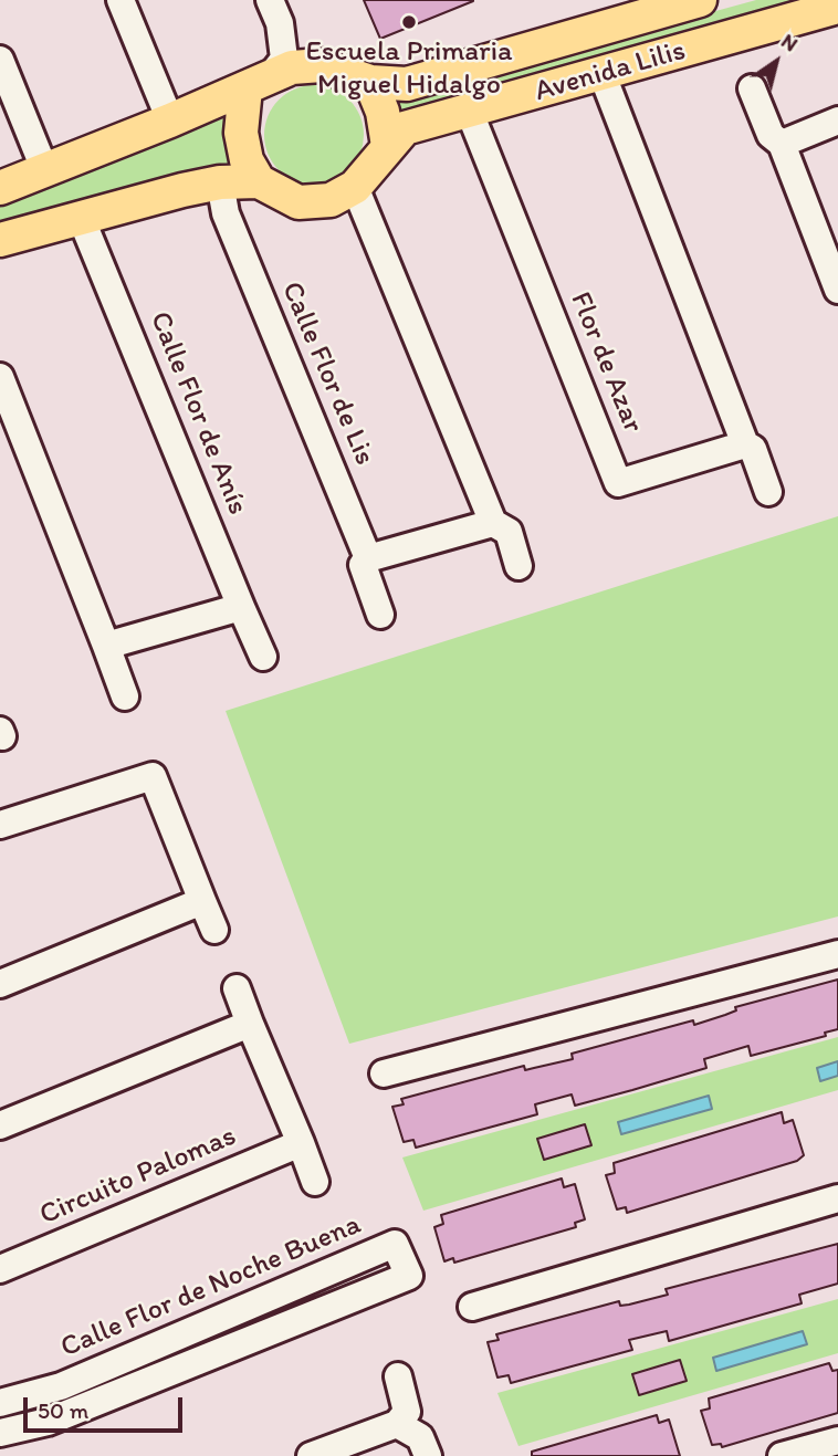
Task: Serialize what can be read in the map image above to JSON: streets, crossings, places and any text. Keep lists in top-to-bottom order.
{
  "streets": {
    "main road": ["Avenida Lilis"],
    "street": [
      "Flor de Azar",
      "Calle Flor de Lis",
      "Calle Flor de Anís",
      "Circuito Palomas",
      "Calle Flor de Noche Buena"
    ]
  },
  "crossings": [
    ["Avenida Lilis", "Flor de Azar"]
  ],
  "places": ["Escuela Primaria Miguel Hidalgo"],
  "scale_bar": "50 m",
  "north": "top right"
}
